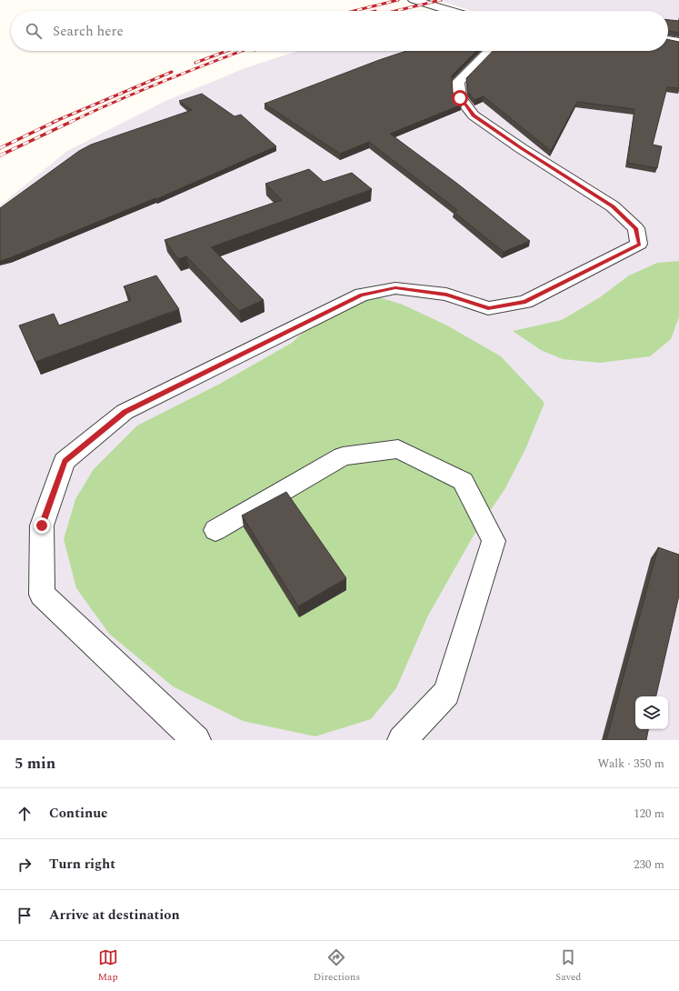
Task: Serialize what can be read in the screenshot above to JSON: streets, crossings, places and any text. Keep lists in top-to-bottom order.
{
  "page": {
    "search": "Search here",
    "heading": ["5 min", "Walk · 350 m"],
    "list": [
      ["Continue", "120 m"],
      ["Turn right", "230 m"],
      "Arrive at destination"
    ],
    "nav": ["Map", "Directions", "Saved"]
  }
}
